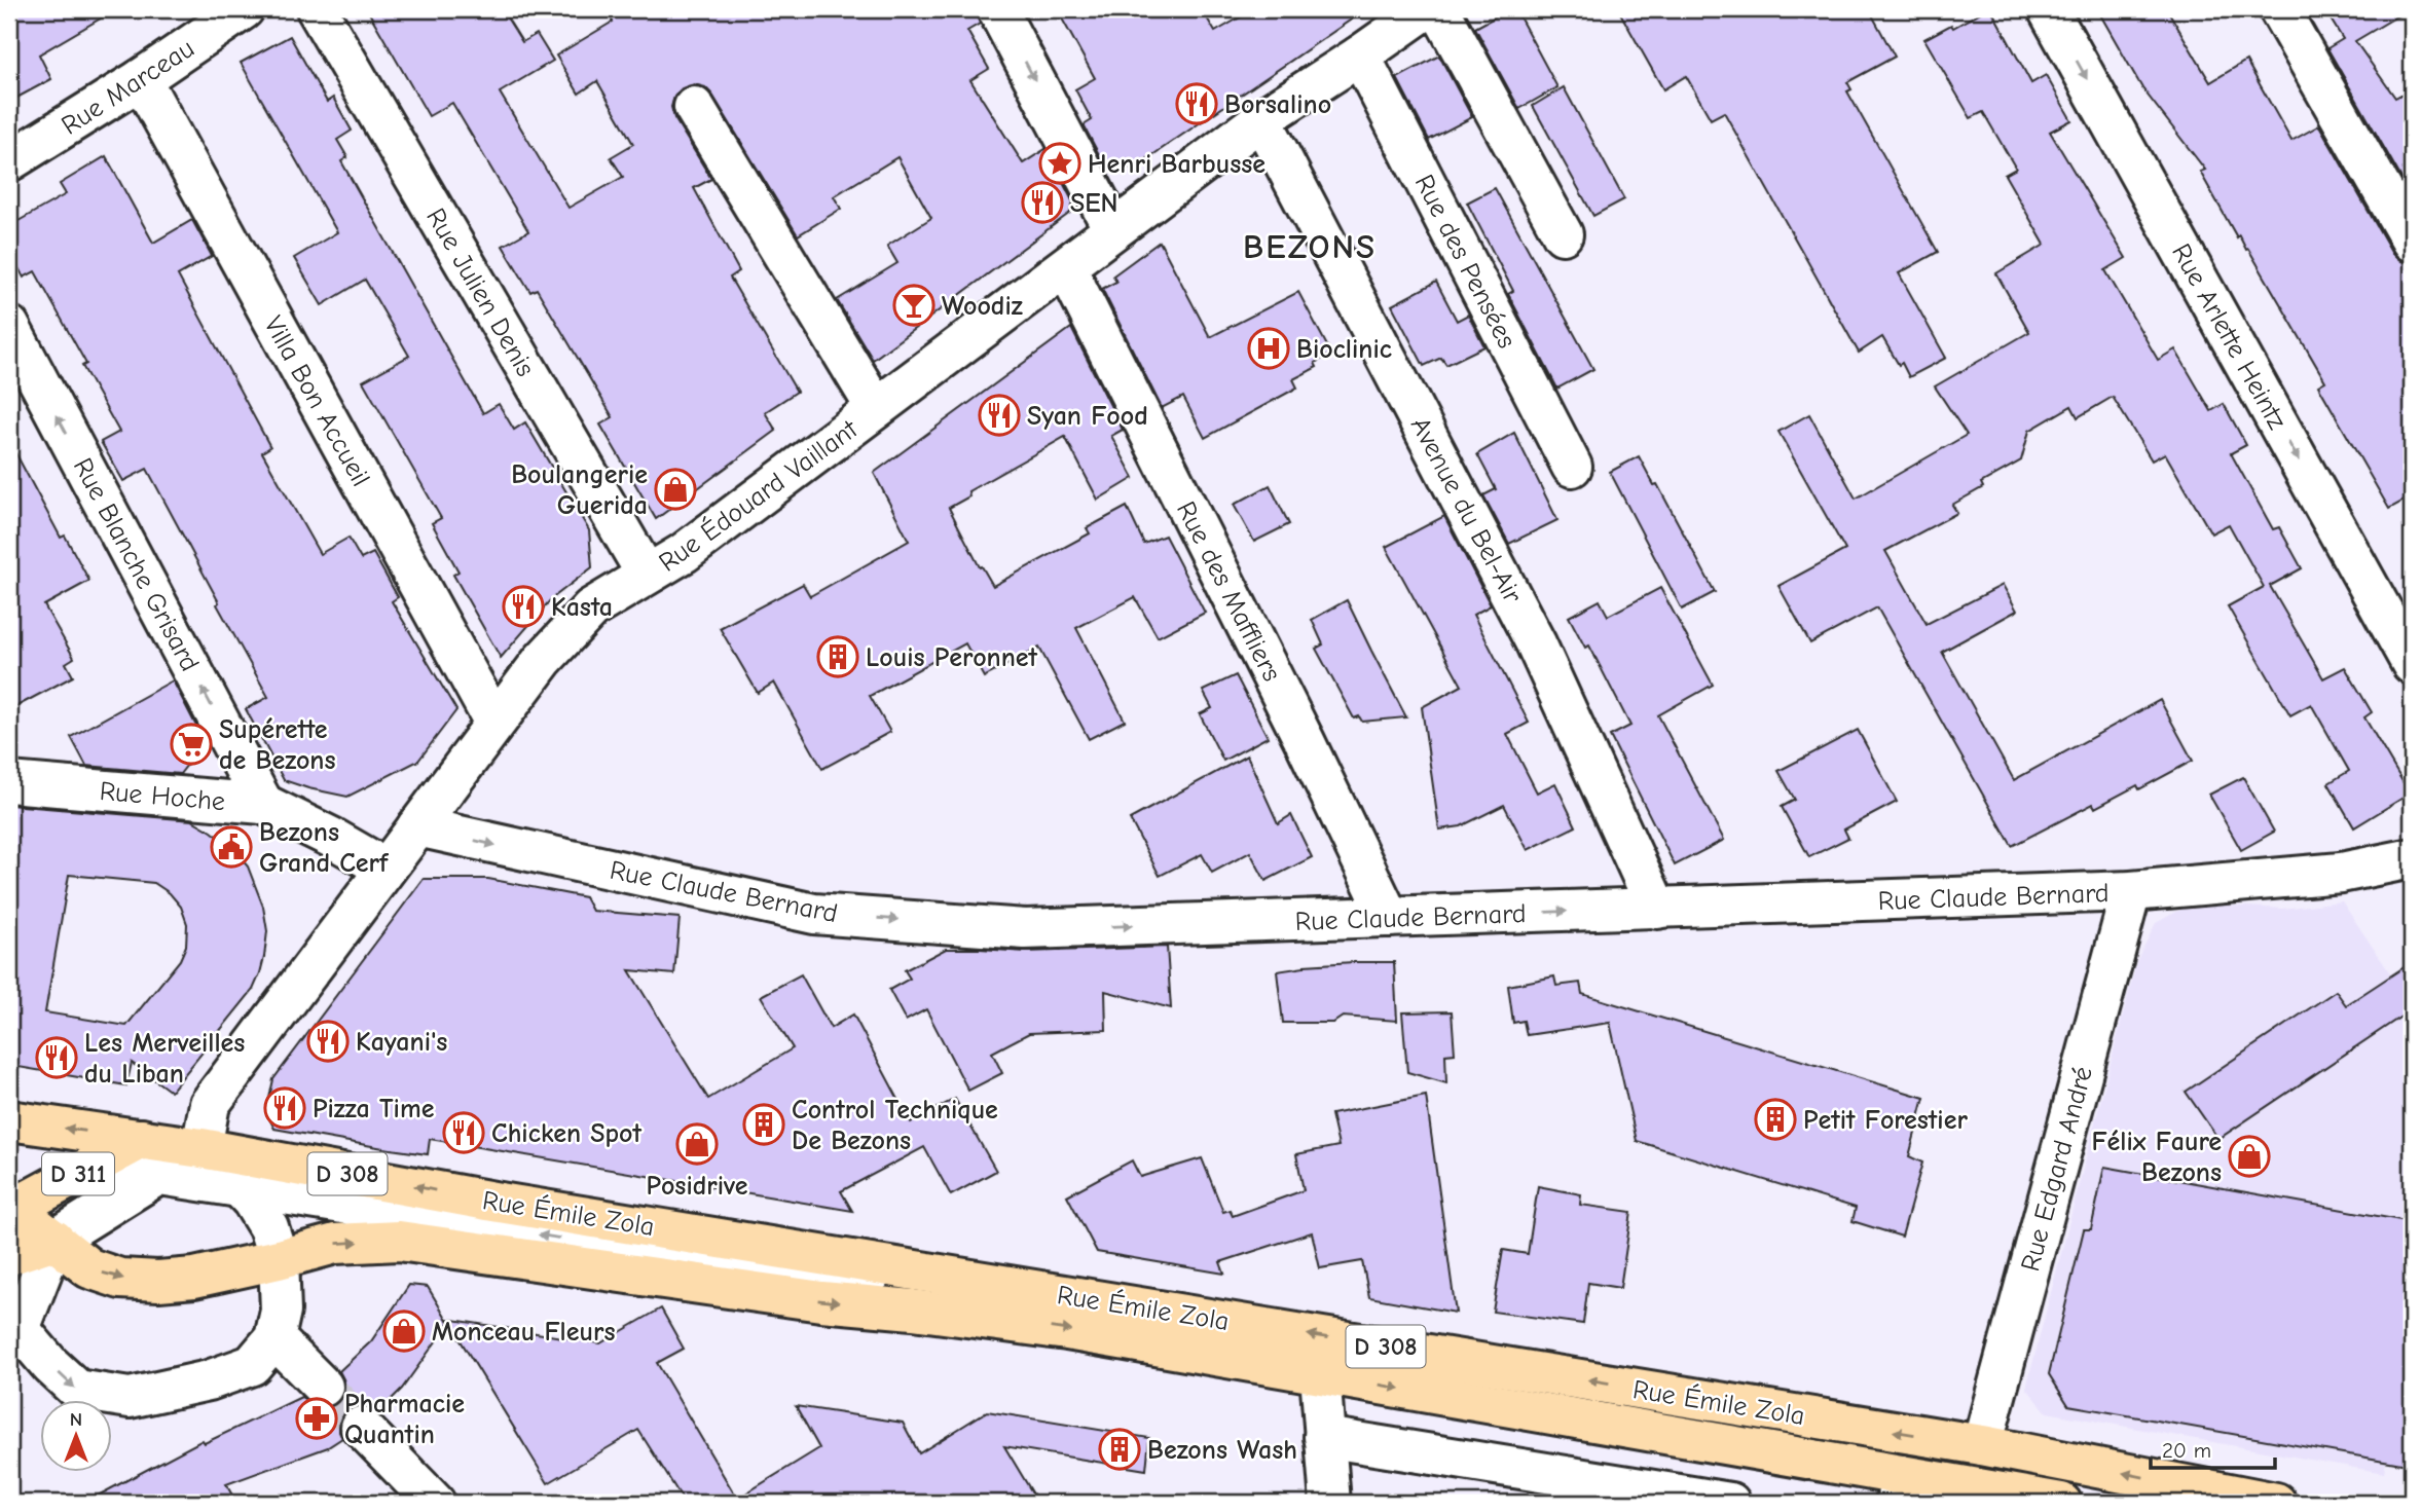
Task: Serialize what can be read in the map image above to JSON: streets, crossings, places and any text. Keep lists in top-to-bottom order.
{
  "streets": {
    "main road": ["D 311", "D 308", "Rue Émile Zola"],
    "street": [
      "Rue Marceau",
      "Rue des Pensées",
      "Rue Julien Denis",
      "Rue Arlette Heintz",
      "Villa Bon Accueil",
      "Rue Édouard Vaillant",
      "Avenue du Bel-Air",
      "Rue Blanche Grisard",
      "Rue des Maffliers",
      "Rue Hoche",
      "Rue Claude Bernard",
      "Rue Edgard André"
    ]
  },
  "crossings": [
    ["Rue Marceau", "Villa Bon Accueil"],
    ["Rue des Pensées", "Rue Édouard Vaillant"],
    ["Rue Julien Denis", "Rue Édouard Vaillant"],
    ["Villa Bon Accueil", "Rue Édouard Vaillant"],
    ["Rue Édouard Vaillant", "Avenue du Bel-Air"],
    ["Rue Édouard Vaillant", "Rue des Maffliers"],
    ["Rue Édouard Vaillant", "Rue Hoche"],
    ["Rue Édouard Vaillant", "Rue Claude Bernard"],
    ["Rue Édouard Vaillant", "D 311"],
    ["Rue Édouard Vaillant", "Rue Émile Zola"],
    ["Avenue du Bel-Air", "Rue Claude Bernard"],
    ["Rue Blanche Grisard", "Rue Hoche"],
    ["Rue des Maffliers", "Rue Claude Bernard"],
    ["Rue Claude Bernard", "Rue Edgard André"],
    ["Rue Edgard André", "Rue Émile Zola"],
    ["D 311", "Rue Émile Zola"]
  ],
  "one_way": ["Rue Blanche Grisard", "Rue Claude Bernard"],
  "districts": ["BEZONS"],
  "places": {
    "restaurant": [
      "Borsalino",
      "SEN",
      "Syan Food",
      "Kasta",
      "Kayani's",
      "Les Merveilles du Liban",
      "Pizza Time",
      "Chicken Spot"
    ],
    "place": ["Henri Barbusse"],
    "bar": ["Woodiz"],
    "hospital": ["Bioclinic"],
    "shop": [
      "Boulangerie Guerida",
      "Posidrive",
      "Félix Faure Bezons",
      "Monceau Fleurs"
    ],
    "building": [
      "Louis Peronnet",
      "Petit Forestier",
      "Control Technique De Bezons",
      "Bezons Wash"
    ],
    "supermarket": ["Supérette de Bezons"],
    "public building": ["Bezons Grand Cerf"],
    "pharmacy": ["Pharmacie Quantin"]
  },
  "scale_bar": "20 m",
  "north": "top"
}
